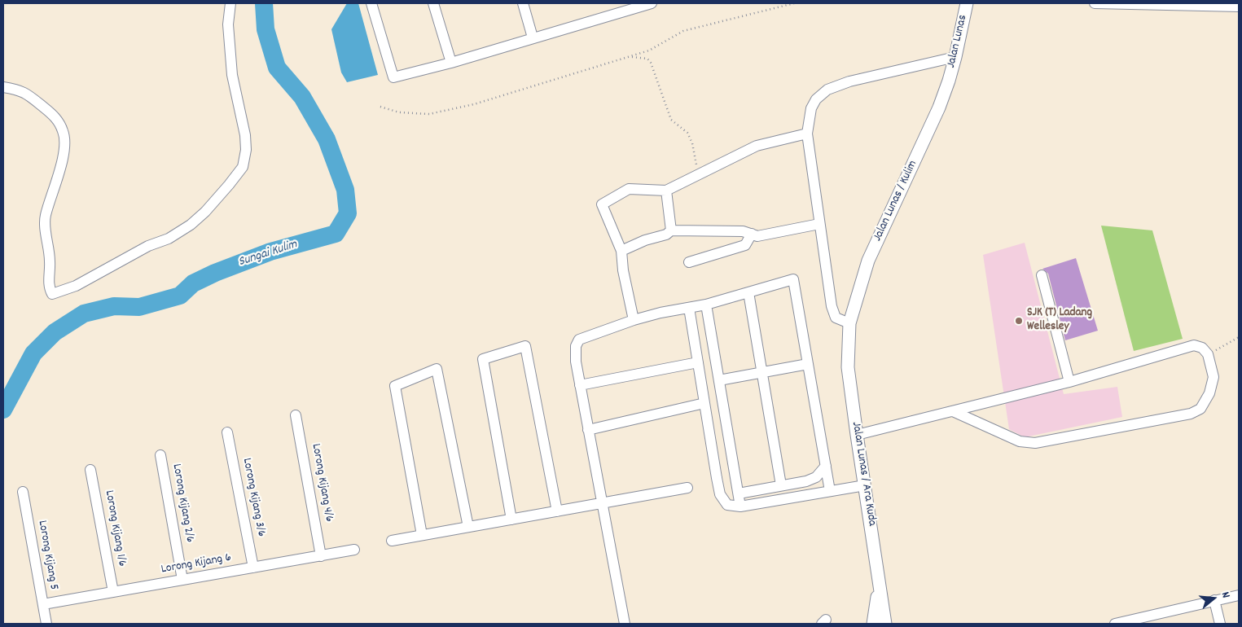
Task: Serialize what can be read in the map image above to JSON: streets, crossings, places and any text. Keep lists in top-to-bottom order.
{
  "streets": {
    "main road": ["Jalan Lunas", "Jalan Lunas / Kulim", "Jalan Lunas / Ara Kuda"],
    "street": [
      "Lorong Kijang 4/6",
      "Lorong Kijang 3/6",
      "Lorong Kijang 2/6",
      "Lorong Kijang 1/6",
      "Lorong Kijang 5",
      "Lorong Kijang 6"
    ]
  },
  "crossings": [
    ["Jalan Lunas", "Jalan Lunas / Kulim"],
    ["Jalan Lunas / Kulim", "Jalan Lunas / Ara Kuda"],
    ["Lorong Kijang 4/6", "Lorong Kijang 6"],
    ["Lorong Kijang 3/6", "Lorong Kijang 6"],
    ["Lorong Kijang 2/6", "Lorong Kijang 6"],
    ["Lorong Kijang 1/6", "Lorong Kijang 6"],
    ["Lorong Kijang 5", "Lorong Kijang 6"]
  ],
  "water": ["Sungai Kulim"],
  "places": ["SJK (T) Ladang Wellesley"],
  "north": "right"
}
